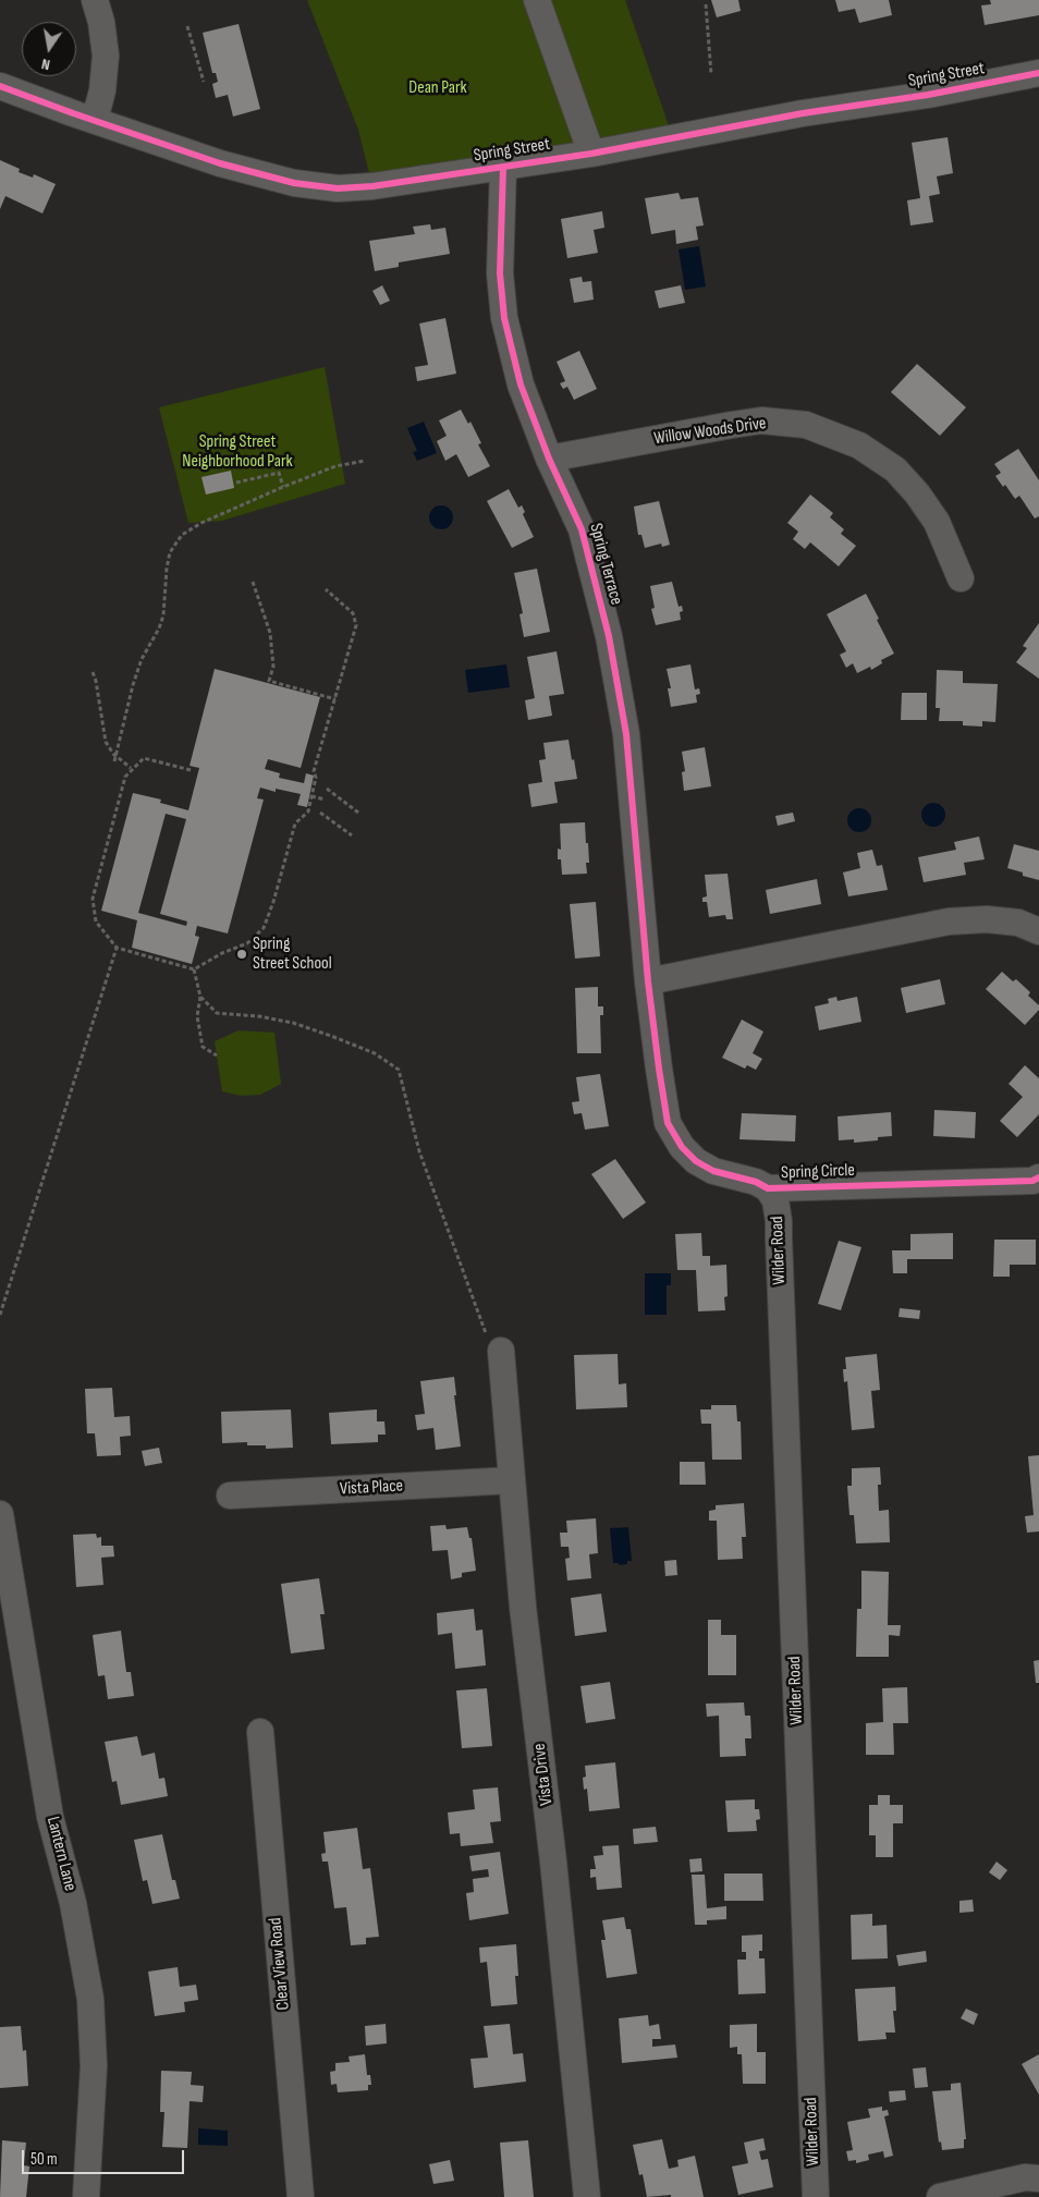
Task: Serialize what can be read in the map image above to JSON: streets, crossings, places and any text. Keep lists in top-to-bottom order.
{
  "streets": {
    "street": [
      "Spring Street",
      "Willow Woods Drive",
      "Spring Terrace",
      "Spring Circle",
      "Wilder Road",
      "Vista Place",
      "Vista Drive",
      "Lantern Lane",
      "Clear View Road"
    ]
  },
  "crossings": [
    ["Spring Street", "Spring Terrace"],
    ["Willow Woods Drive", "Spring Terrace"],
    ["Spring Terrace", "Spring Circle"],
    ["Spring Circle", "Wilder Road"],
    ["Vista Place", "Vista Drive"]
  ],
  "parks": ["Dean Park", "Spring Street Neighborhood Park"],
  "places": ["Spring Street School"],
  "scale_bar": "50 m",
  "north": "bottom"
}
